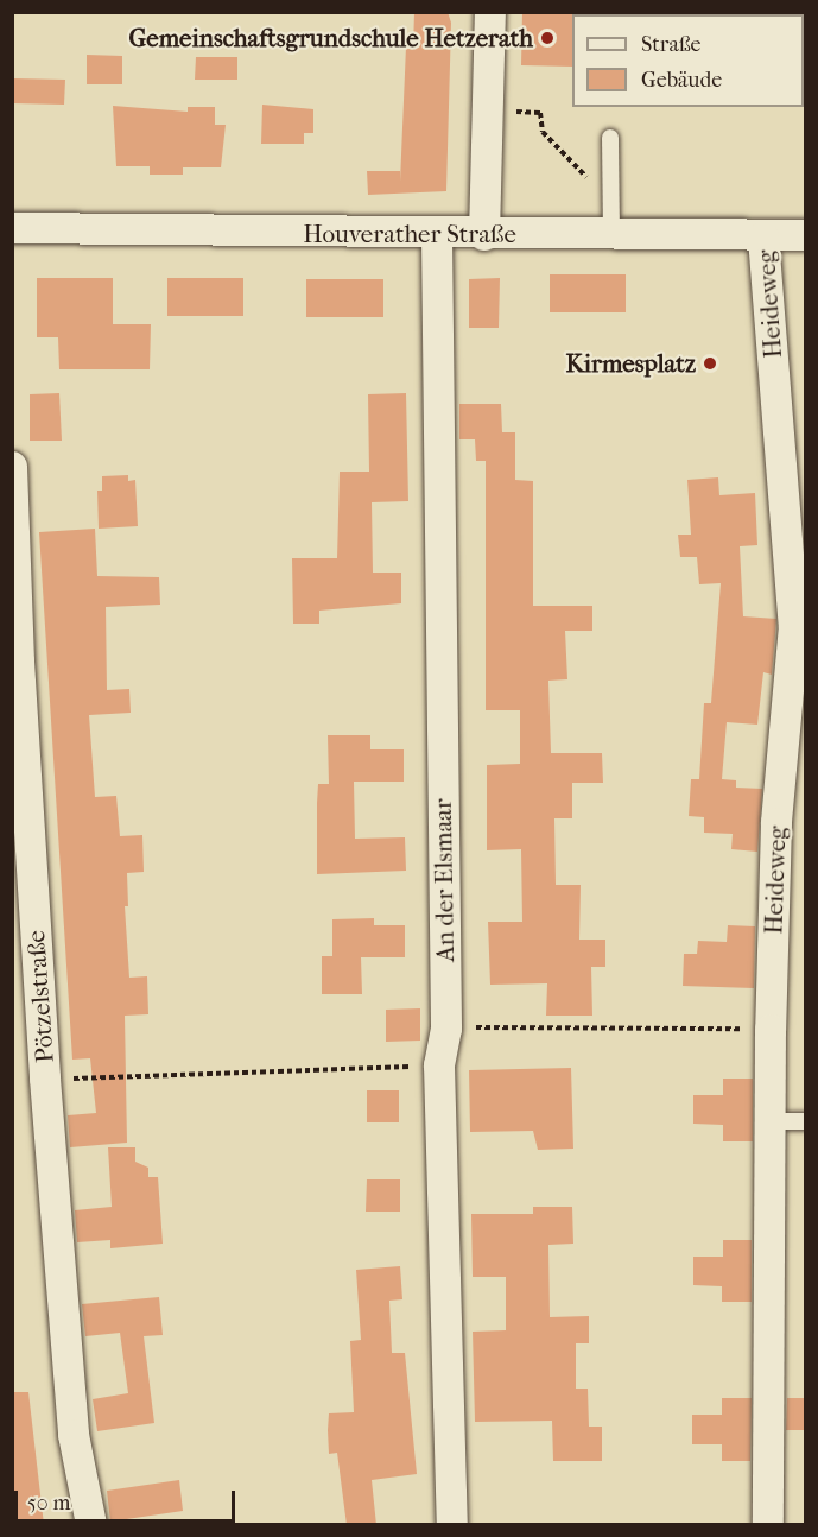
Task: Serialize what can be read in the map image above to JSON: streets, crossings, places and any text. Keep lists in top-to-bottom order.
{
  "streets": {
    "street": [
      "Houverather Straße",
      "Heideweg",
      "An der Elsmaar",
      "Pötzelstraße"
    ]
  },
  "crossings": [
    ["Houverather Straße", "Heideweg"],
    ["Houverather Straße", "An der Elsmaar"]
  ],
  "places": ["Gemeinschaftsgrundschule Hetzerath", "Kirmesplatz"],
  "legend": ["Straße", "Gebäude"],
  "scale_bar": "50 m"
}
